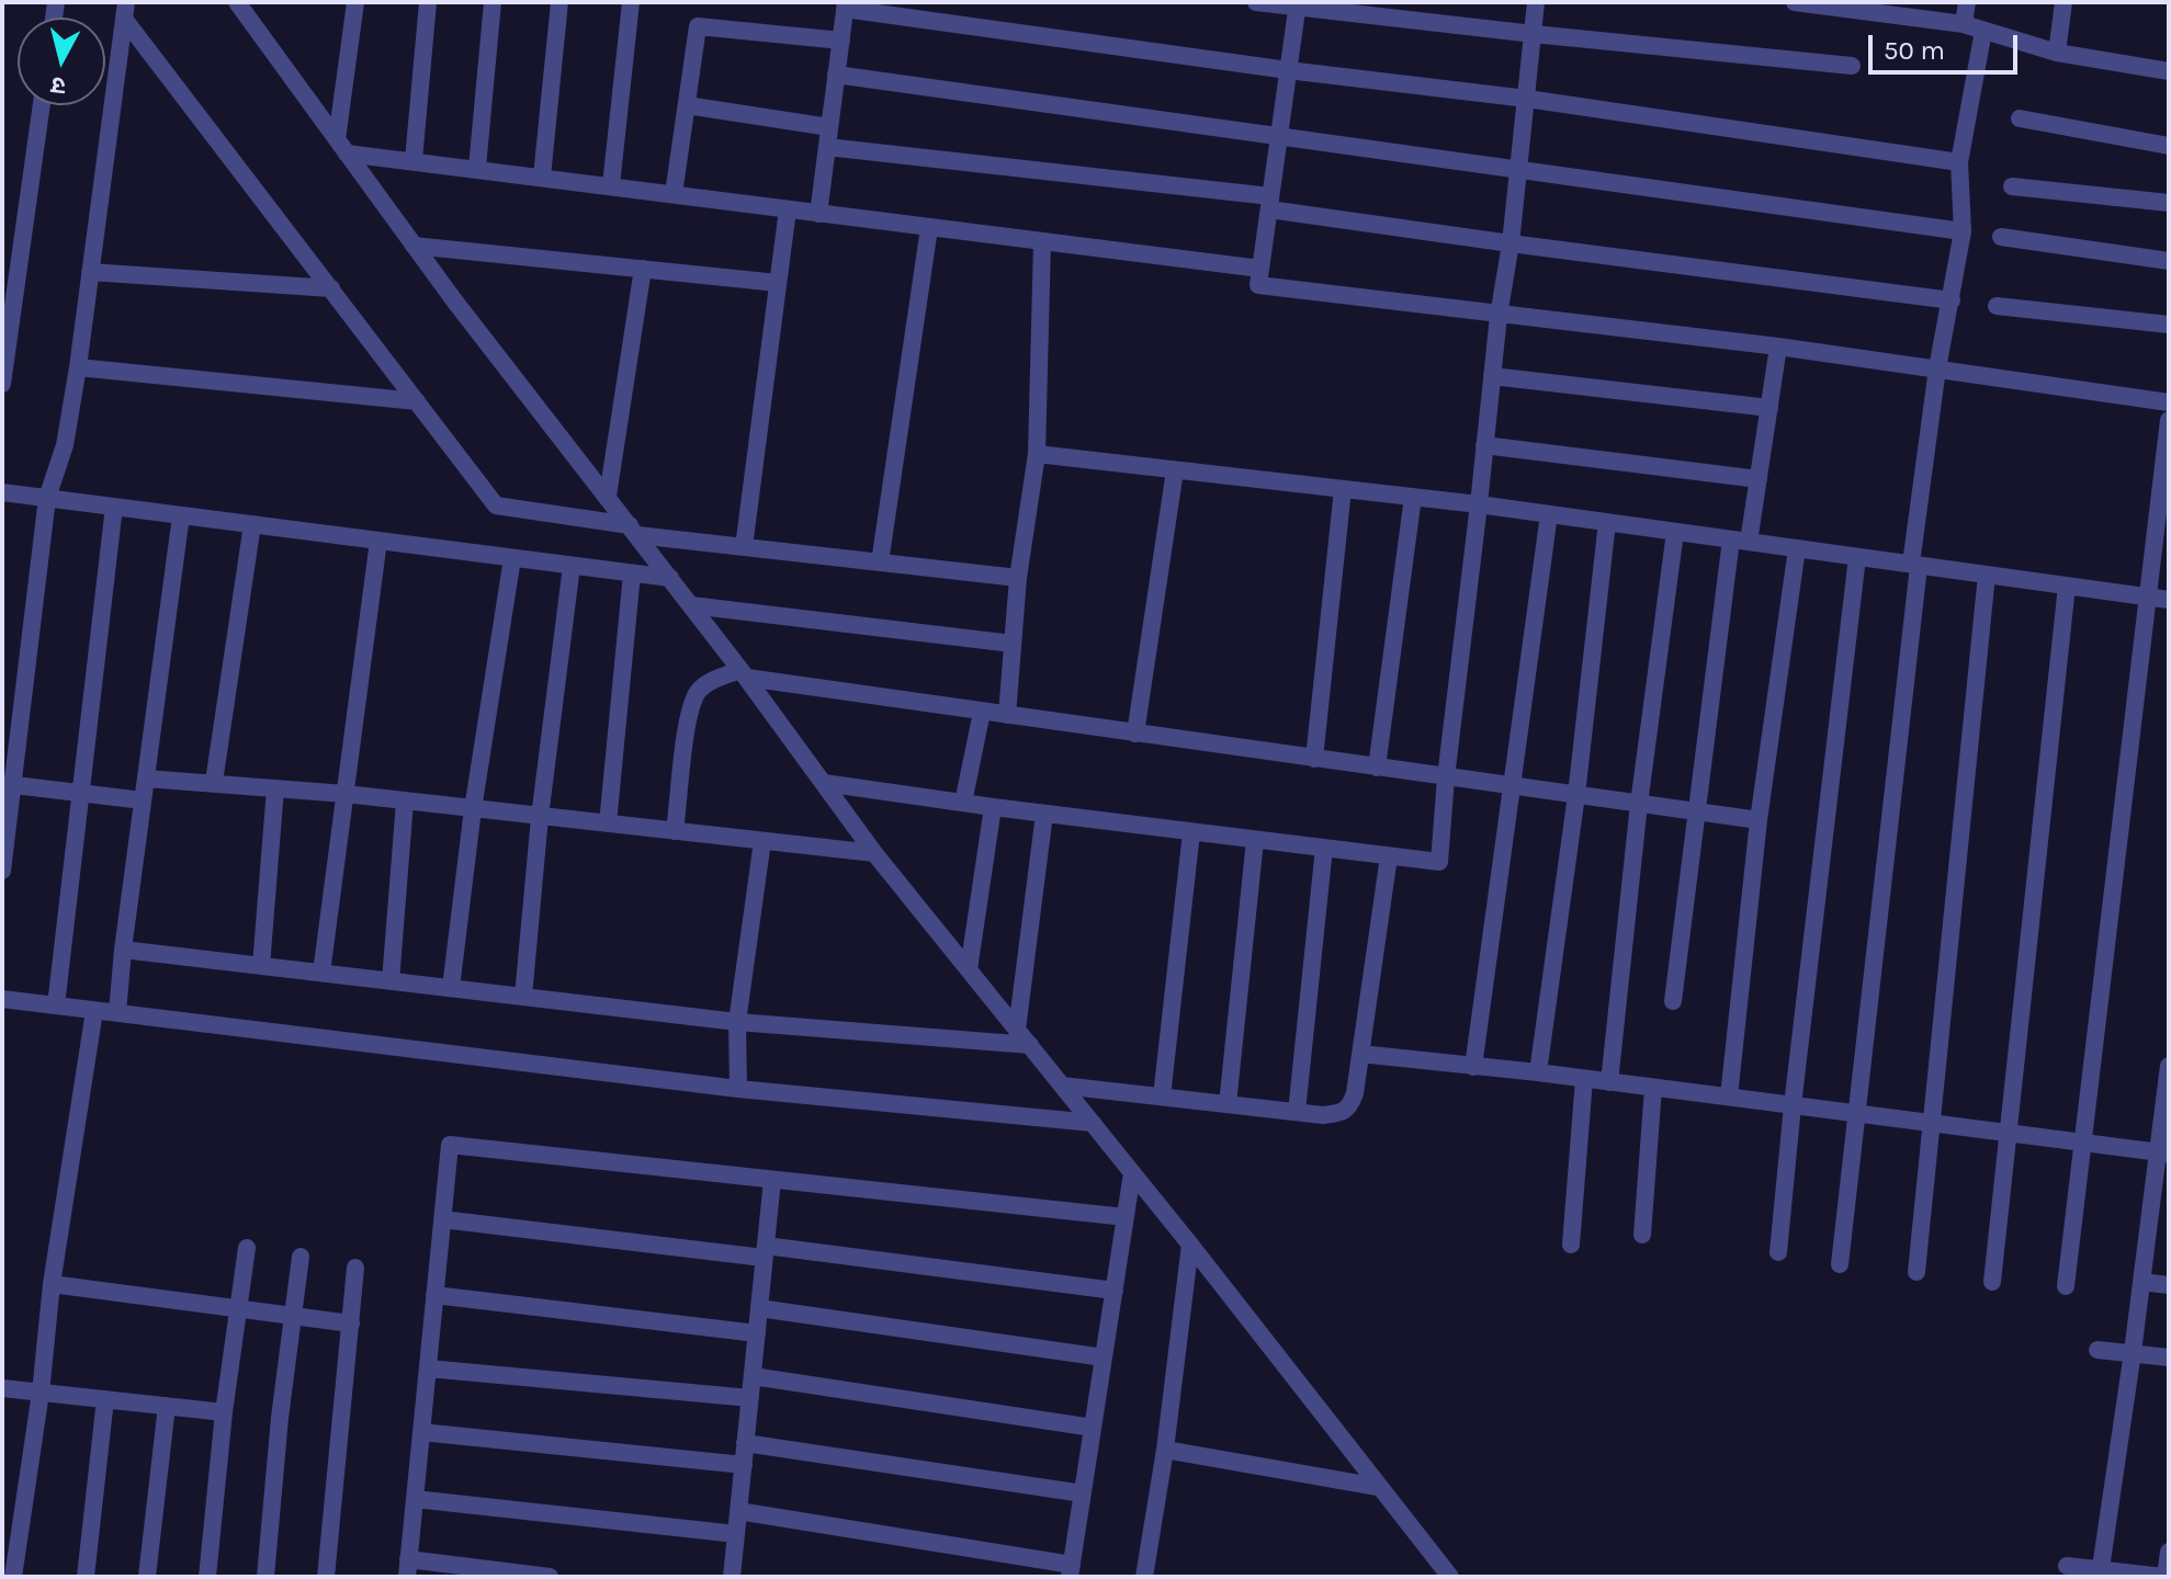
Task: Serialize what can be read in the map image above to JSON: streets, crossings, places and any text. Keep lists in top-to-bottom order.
{
  "scale_bar": "50 m",
  "north": "bottom"
}
